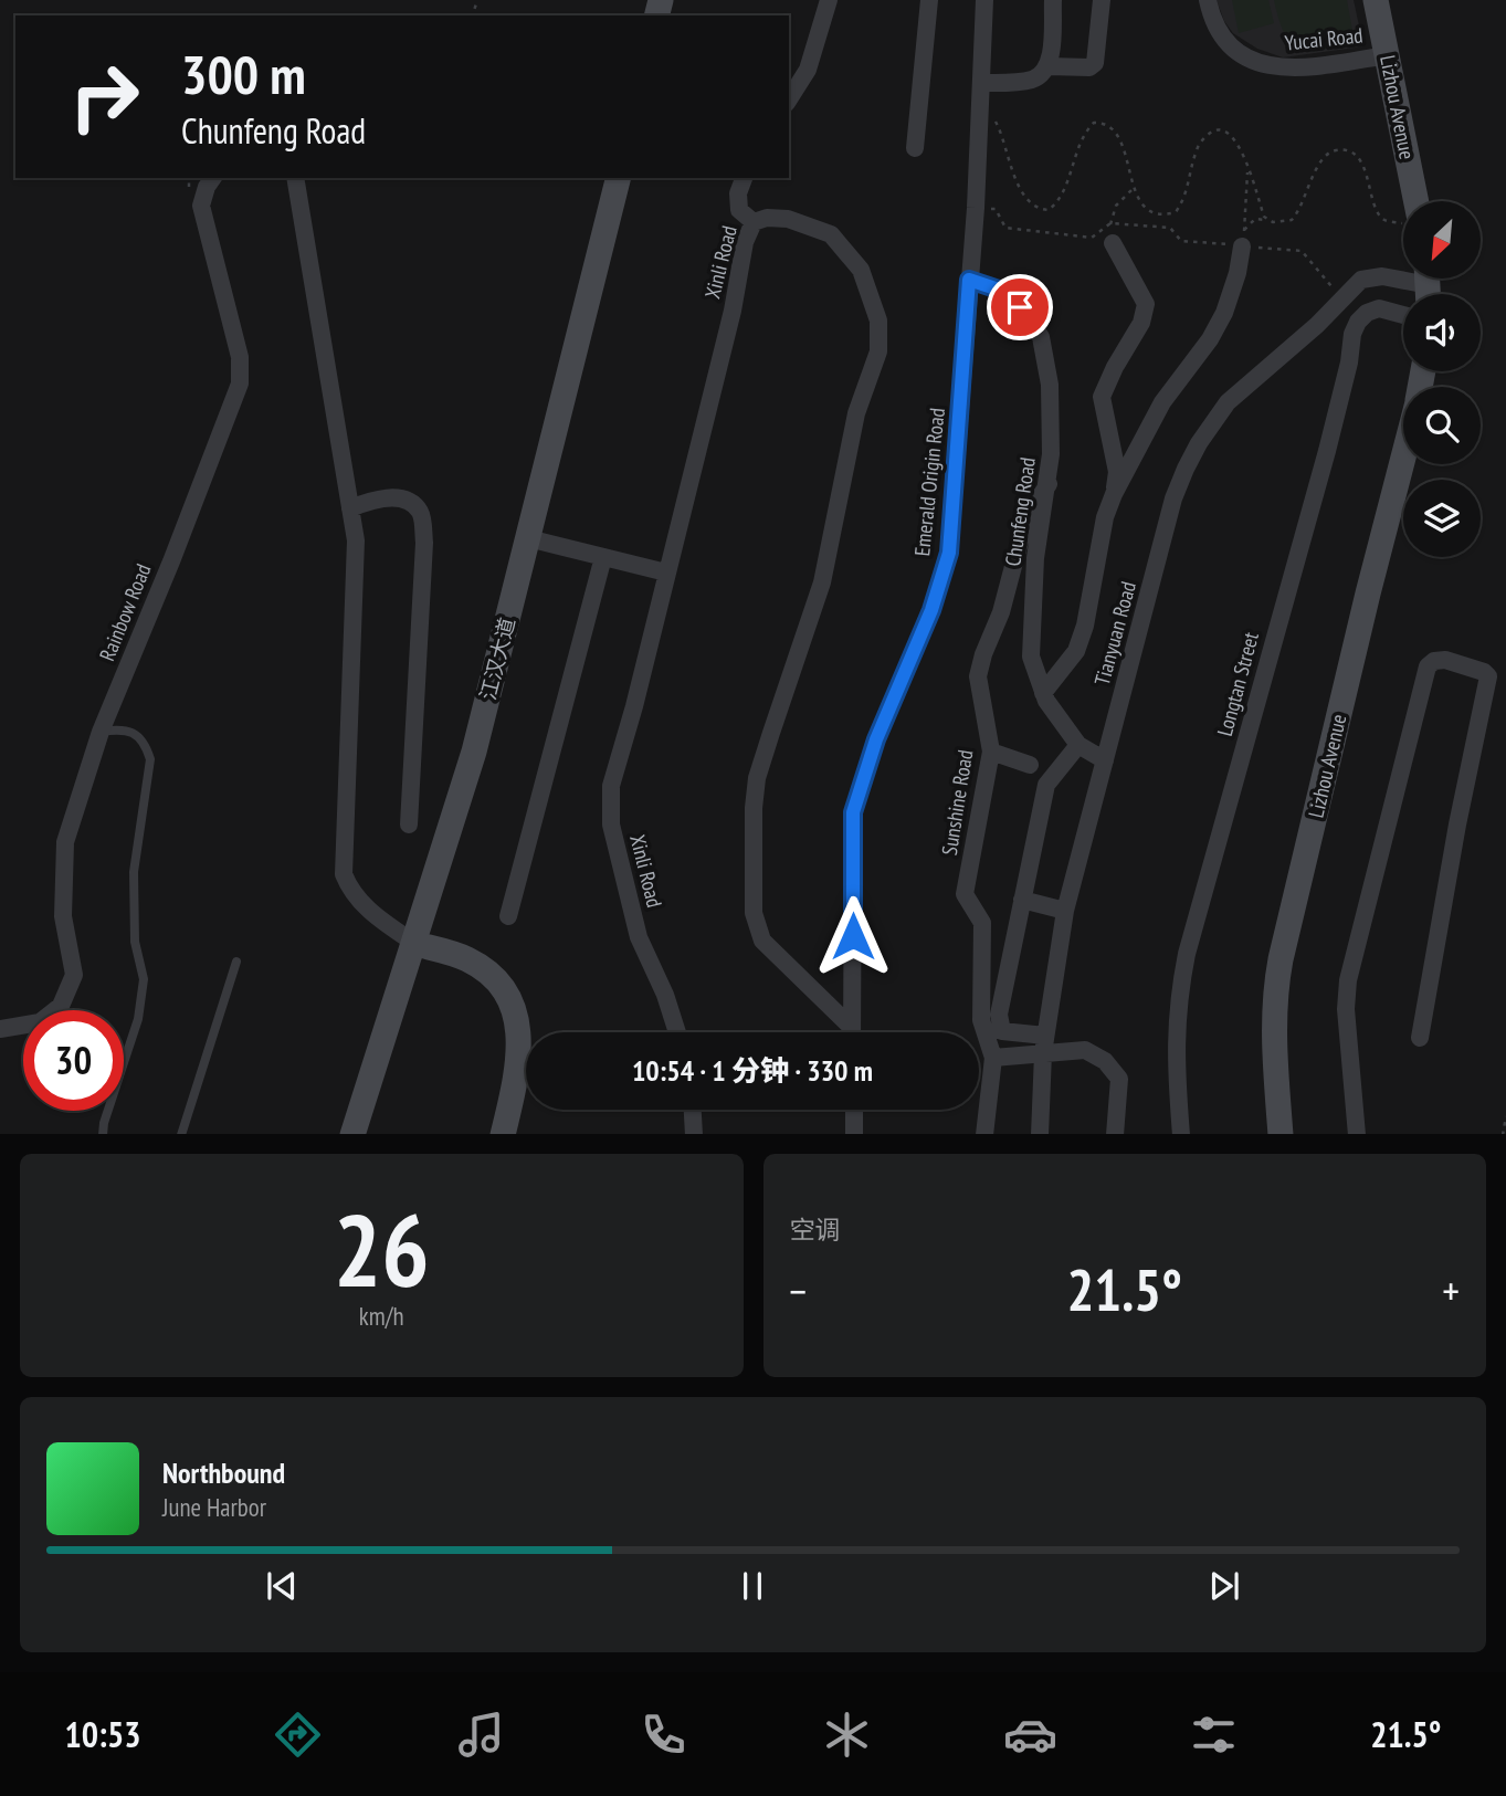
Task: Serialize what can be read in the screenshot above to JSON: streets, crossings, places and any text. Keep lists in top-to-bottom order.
{
  "streets": {
    "main road": ["Lizhou Avenue", "江汉大道"],
    "street": [
      "Yucai Road",
      "Xinli Road",
      "Emerald Origin Road",
      "Chunfeng Road",
      "Rainbow Road",
      "Tianyuan Road",
      "Longtan Street",
      "Sunshine Road"
    ]
  },
  "crossings": [
    ["Yucai Road", "Lizhou Avenue"],
    ["Emerald Origin Road", "Chunfeng Road"],
    ["Chunfeng Road", "Tianyuan Road"],
    ["Chunfeng Road", "Sunshine Road"]
  ],
  "north": "bottom left",
  "page": {
    "turn": ["300 m", "Chunfeng Road"],
    "limit": "30",
    "trip": "10:54 · 1 分钟 · 330 m",
    "tile": [
      ["26", "km/h"],
      "空调"
    ],
    "heat": ["−", "21.5°", "+"],
    "song": ["Northbound", "June Harbor"],
    "tabs": ["10:53", "21.5°"]
  }
}
